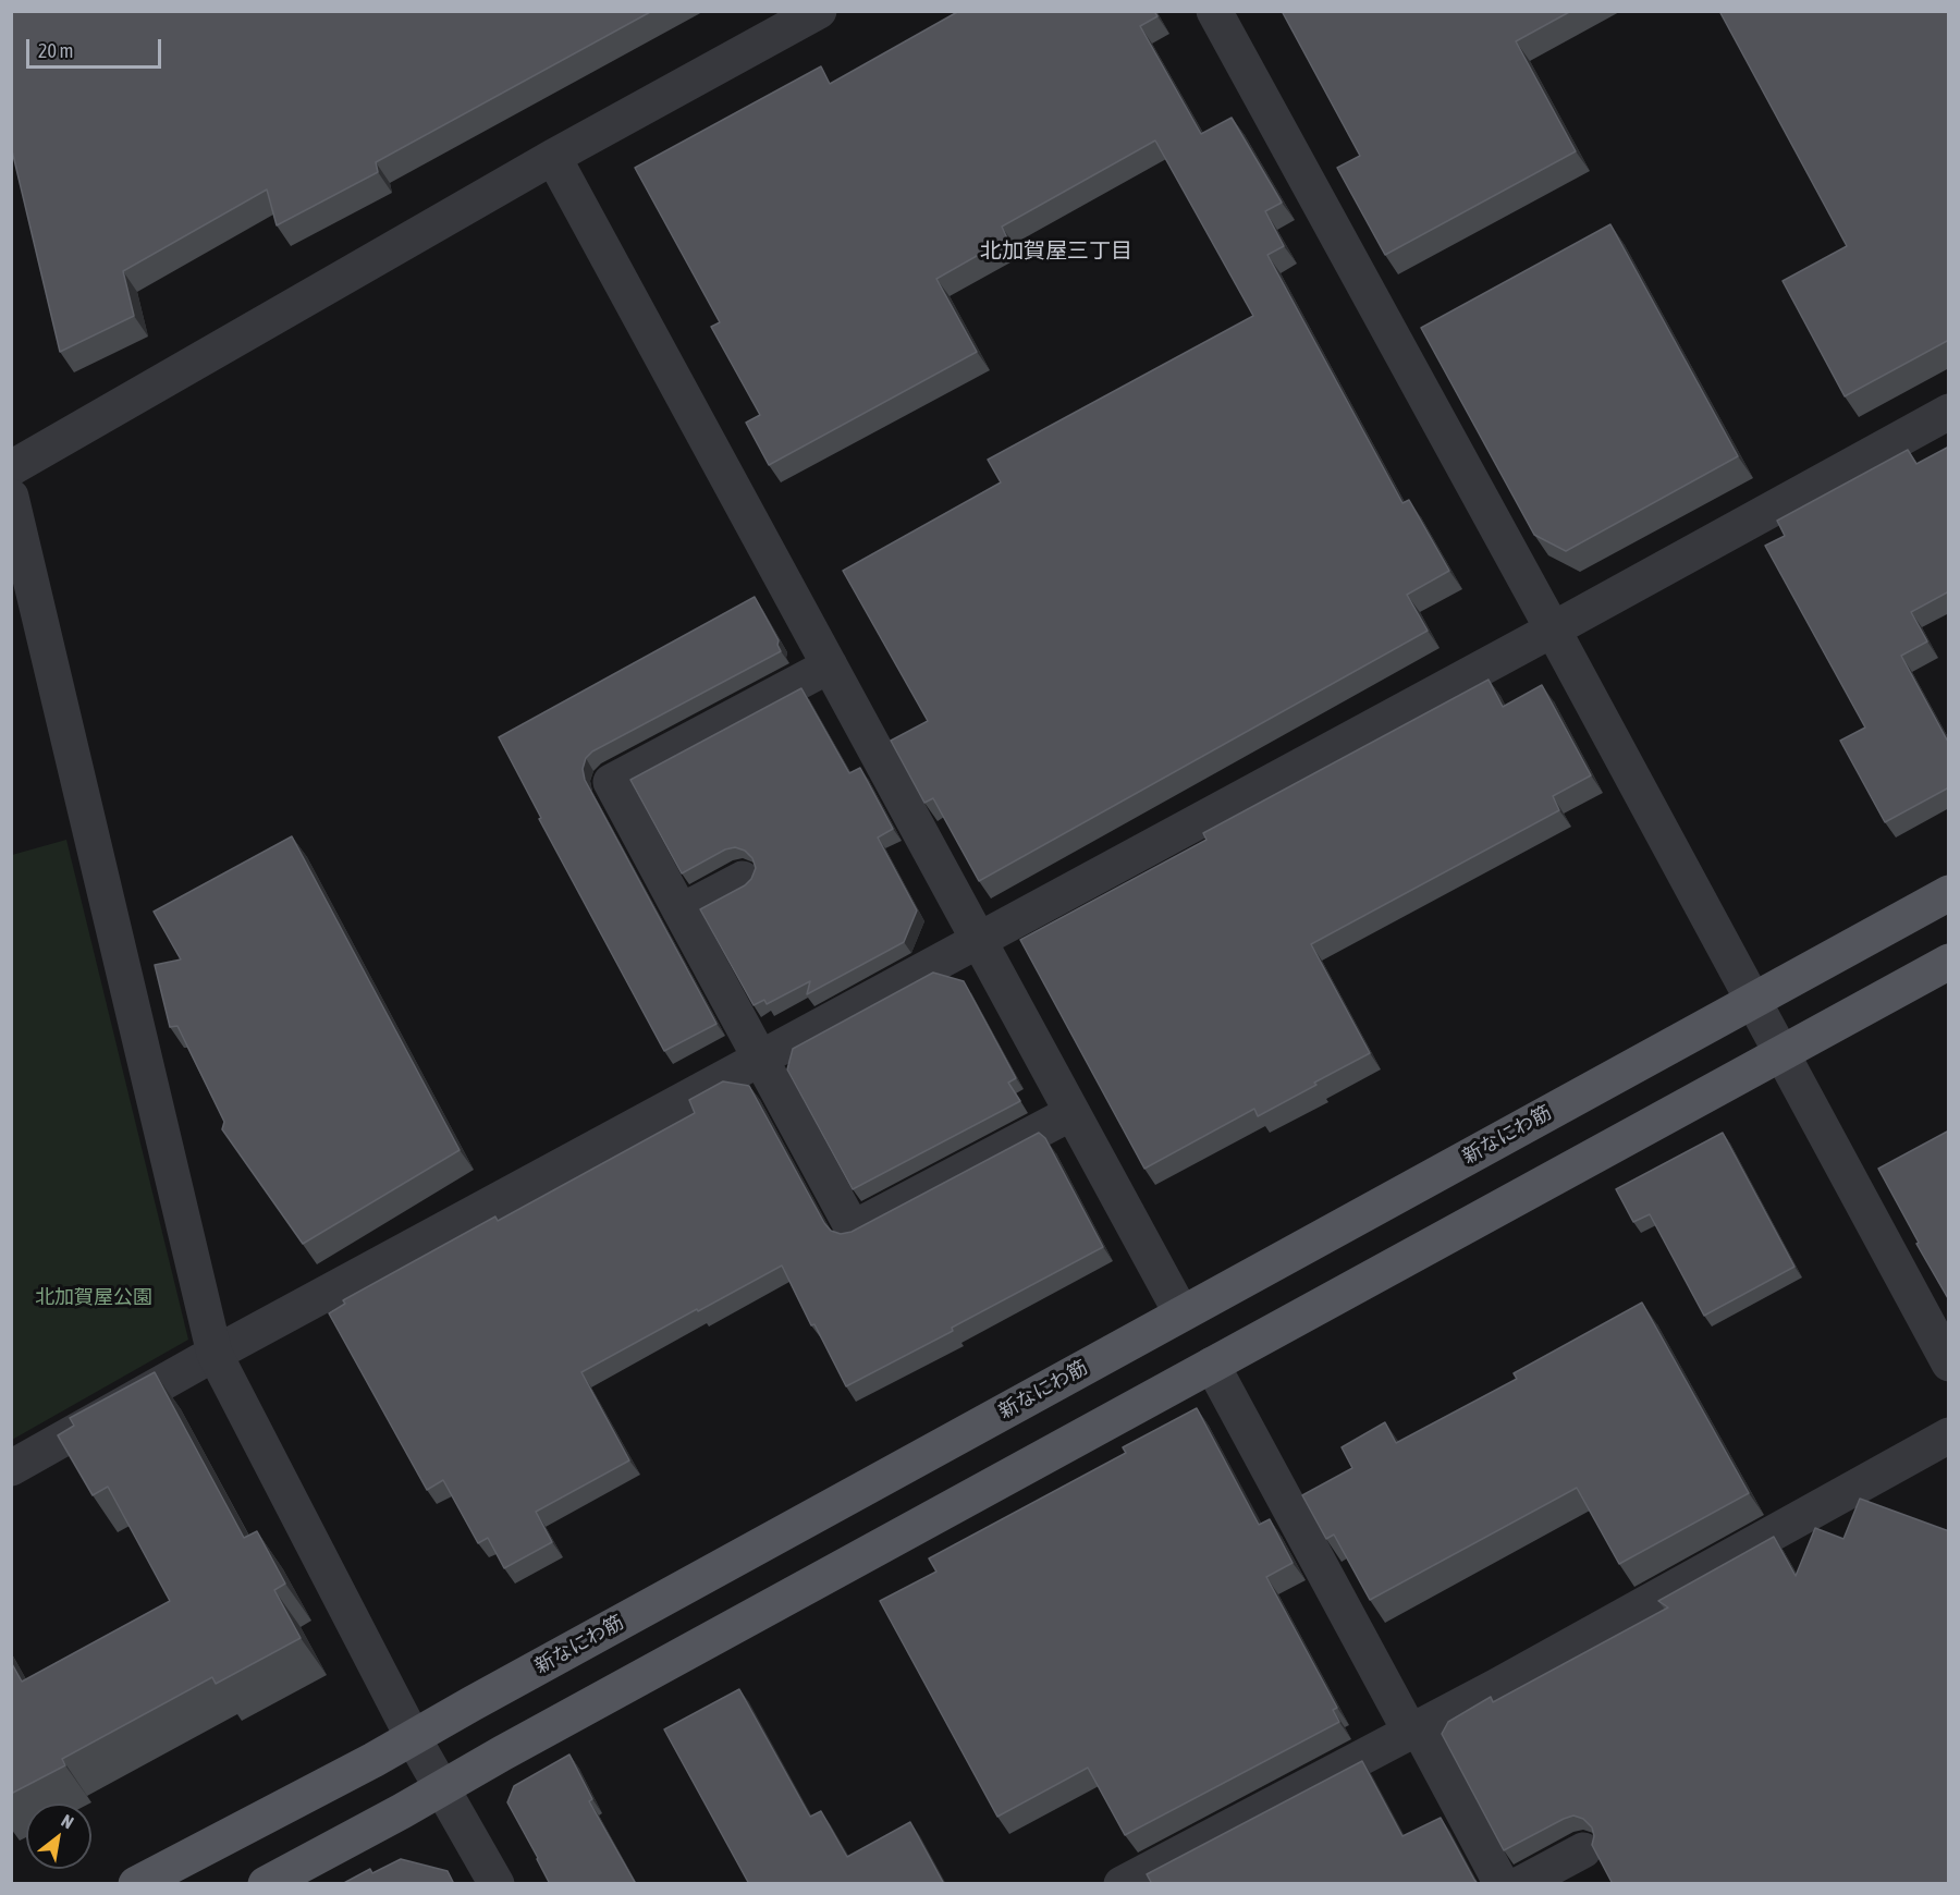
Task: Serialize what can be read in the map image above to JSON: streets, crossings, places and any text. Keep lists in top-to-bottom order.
{
  "streets": {
    "main road": ["新なにわ筋"]
  },
  "districts": ["北加賀屋三丁目"],
  "parks": ["北加賀屋公園"],
  "scale_bar": "20 m",
  "north": "top right"
}
